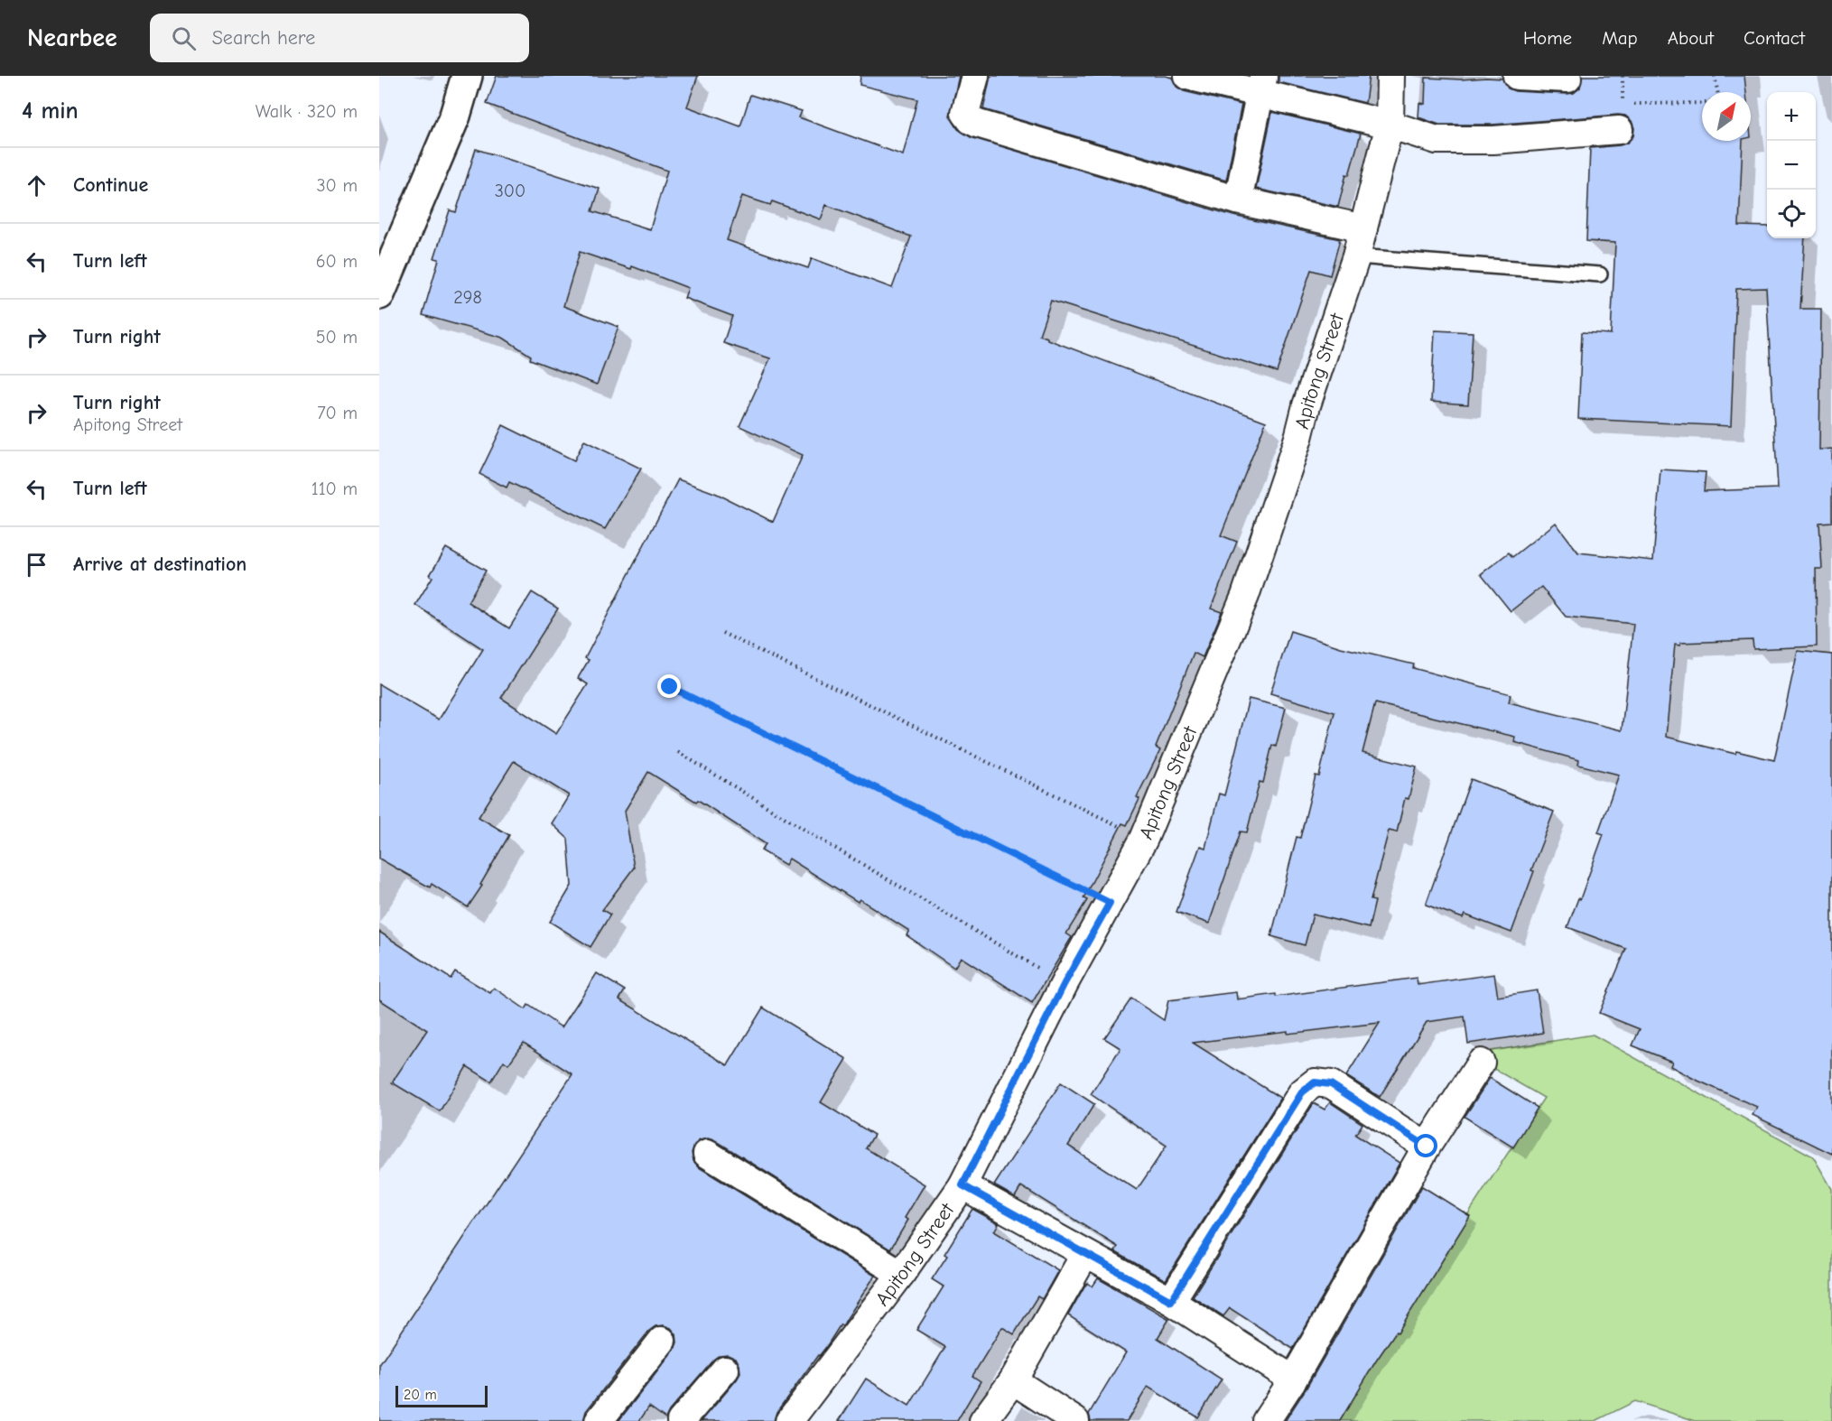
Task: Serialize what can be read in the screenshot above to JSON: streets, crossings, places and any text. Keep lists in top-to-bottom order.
{
  "streets": {
    "street": ["Apitong Street"]
  },
  "house_numbers": ["300", "298"],
  "scale_bar": "20 m",
  "north": "top right",
  "page": {
    "header": "Nearbee",
    "search": "Search here",
    "nav": [
      "Home",
      "Map",
      "About",
      "Contact"
    ],
    "heading": ["4 min", "Walk · 320 m"],
    "map_buttons": ["+", "−"],
    "list": [
      ["Continue", "30 m"],
      ["Turn left", "60 m"],
      ["Turn right", "50 m"],
      ["Turn right", "Apitong Street", "70 m"],
      ["Turn left", "110 m"],
      "Arrive at destination"
    ],
    "scale": "20 m"
  }
}
